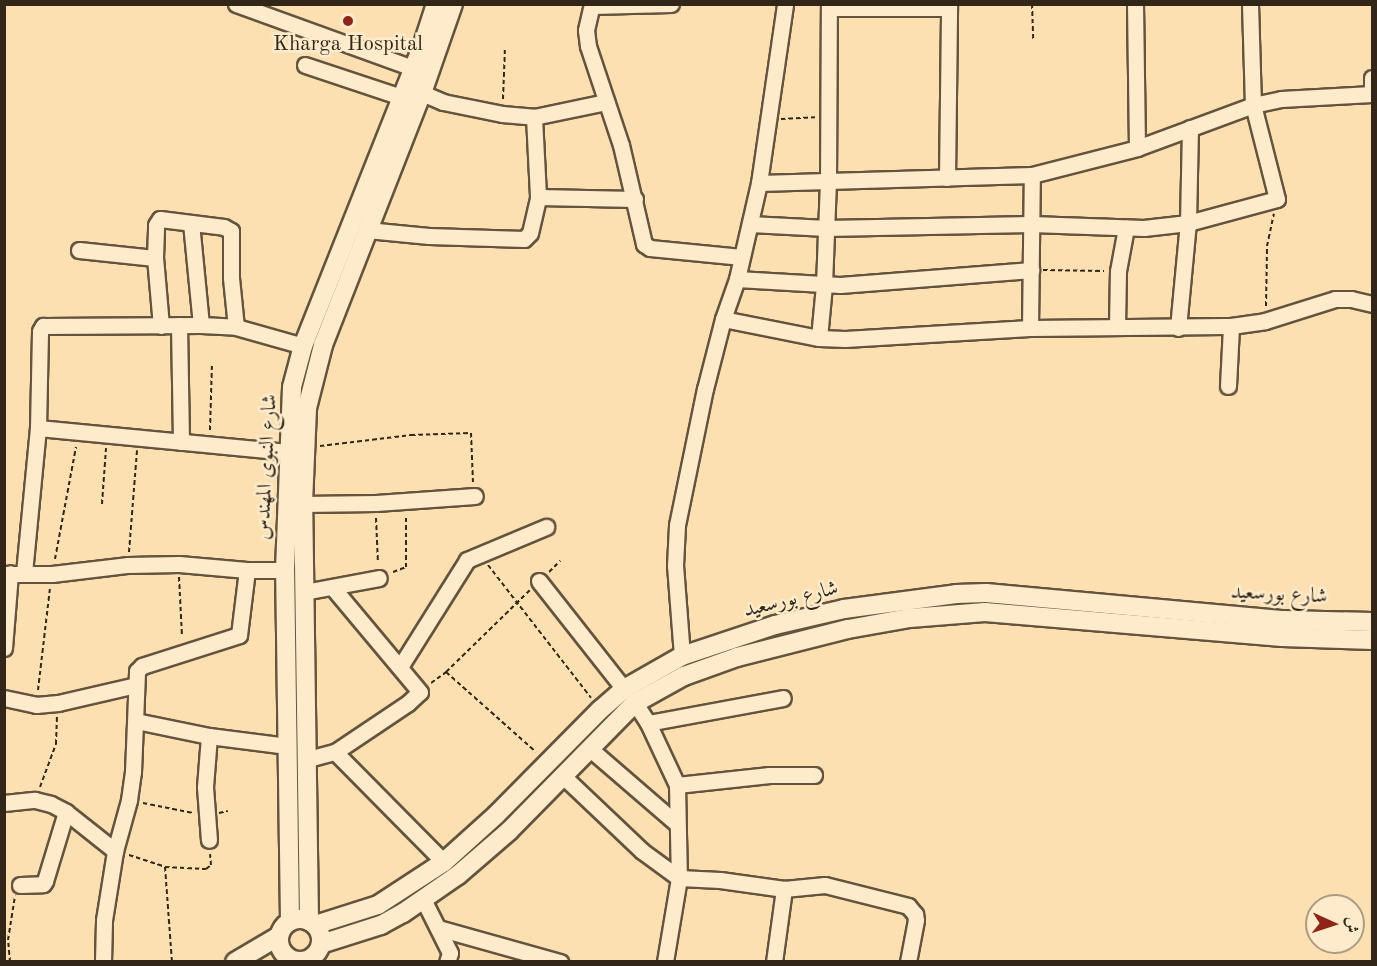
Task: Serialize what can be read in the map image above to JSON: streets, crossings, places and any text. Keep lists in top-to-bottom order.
{
  "streets": {
    "street": ["شارع النبوى المهندس", "شارع بورسعيد"]
  },
  "crossings": [
    ["شارع النبوى المهندس", "شارع بورسعيد"]
  ],
  "places": ["Kharga Hospital"],
  "north": "right"
}
